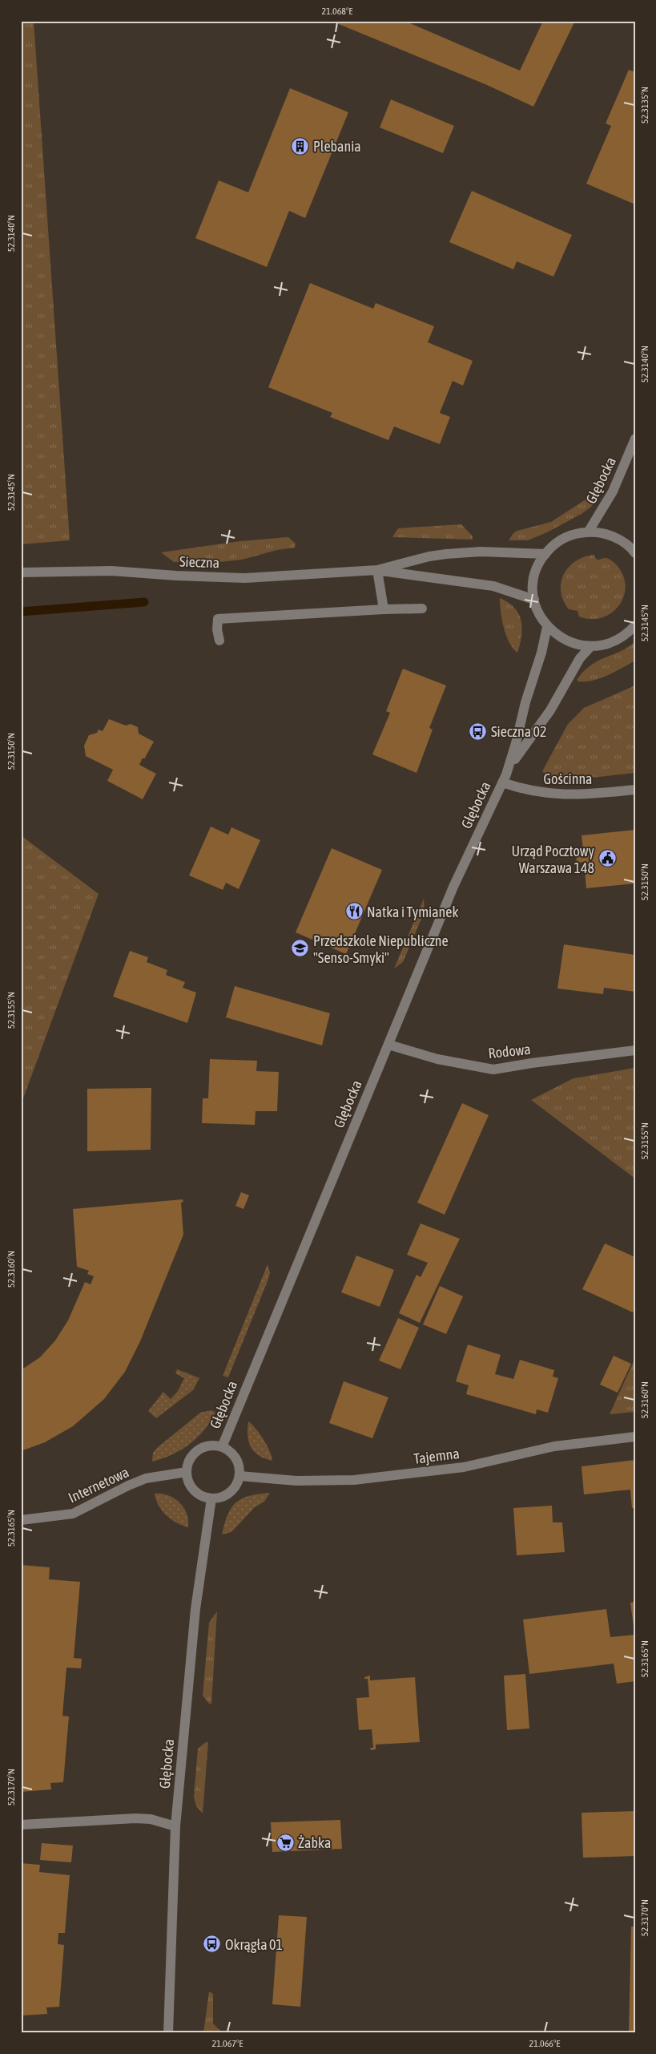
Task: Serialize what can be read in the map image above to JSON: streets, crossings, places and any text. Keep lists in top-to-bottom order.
{
  "streets": {
    "street": [
      "Głębocka",
      "Sieczna",
      "Gościnna",
      "Rodowa",
      "Tajemna",
      "Internetowa"
    ]
  },
  "crossings": [
    ["Głębocka", "Gościnna"],
    ["Głębocka", "Rodowa"],
    ["Głębocka", "Tajemna"],
    ["Głębocka", "Internetowa"],
    ["Tajemna", "Internetowa"]
  ],
  "places": {
    "building": ["Plebania"],
    "bus stop": ["Sieczna 02", "Okrągła 01"],
    "public building": ["Urząd Pocztowy Warszawa 148"],
    "restaurant": ["Natka i Tymianek"],
    "school or university": ["Przedszkole Niepubliczne \"Senso-Smyki\""],
    "supermarket": ["Żabka"]
  },
  "coordinates": [
    "21.068°E",
    "52.3135°N",
    "52.3140°N",
    "52.3145°N",
    "52.3150°N",
    "52.3155°N",
    "52.3160°N",
    "52.3165°N",
    "52.3170°N",
    "21.067°E",
    "21.066°E"
  ]
}
